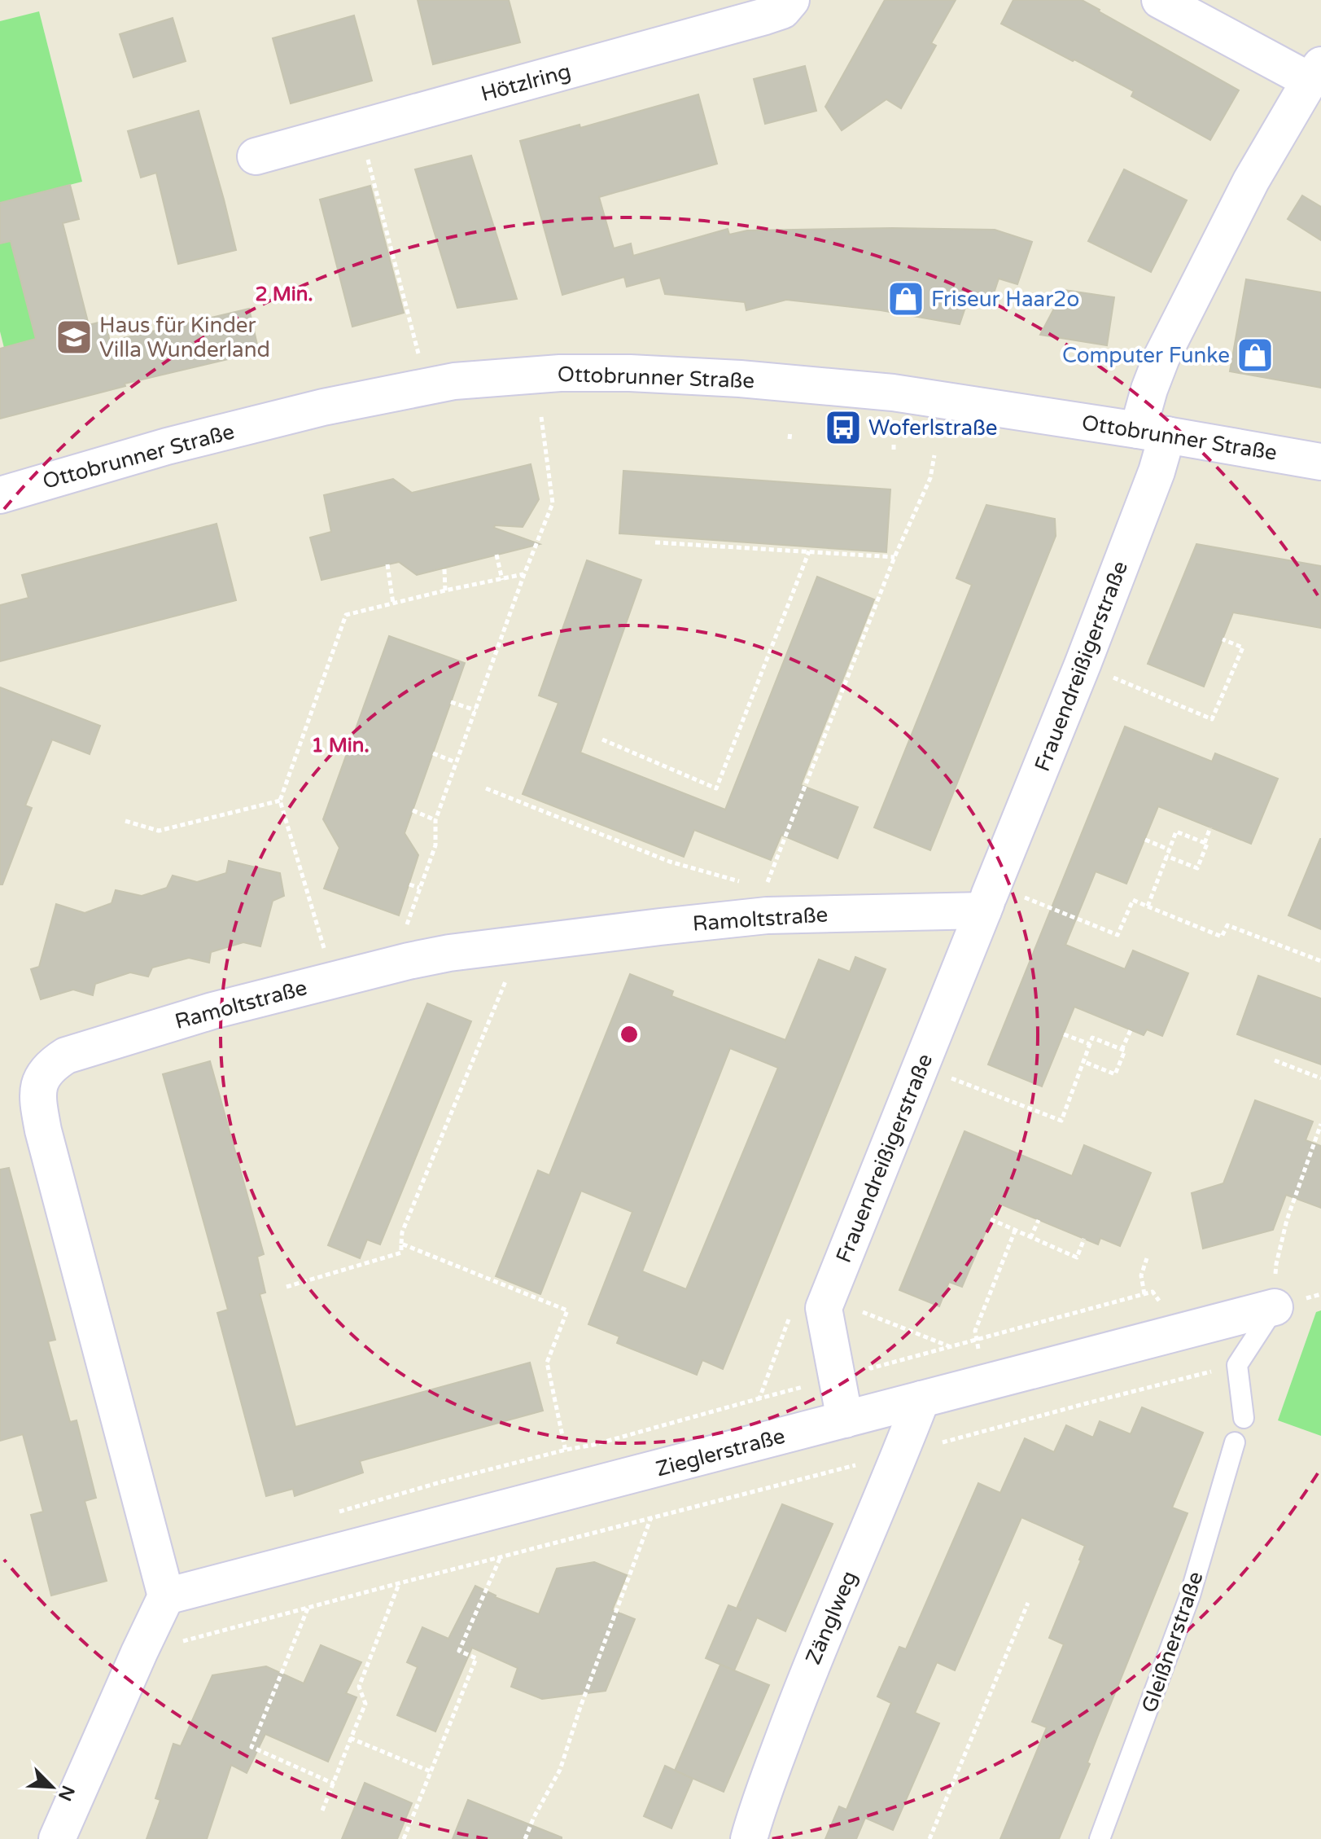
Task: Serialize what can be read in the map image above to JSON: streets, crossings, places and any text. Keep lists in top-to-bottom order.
{
  "streets": {
    "street": [
      "Hötzlring",
      "Ottobrunner Straße",
      "Frauendreißigerstraße",
      "Ramoltstraße",
      "Zieglerstraße",
      "Zänglweg"
    ],
    "lane": ["Gleißnerstraße"]
  },
  "crossings": [
    ["Ottobrunner Straße", "Frauendreißigerstraße"],
    ["Frauendreißigerstraße", "Ramoltstraße"],
    ["Frauendreißigerstraße", "Zieglerstraße"],
    ["Ramoltstraße", "Zieglerstraße"],
    ["Zieglerstraße", "Zänglweg"]
  ],
  "places": {
    "shop": ["Friseur Haar2o", "Computer Funke"],
    "school or university": ["Haus für Kinder Villa Wunderland"],
    "bus stop": ["Woferlstraße"]
  },
  "north": "bottom right",
  "rings": ["2 Min.", "1 Min."]
}
